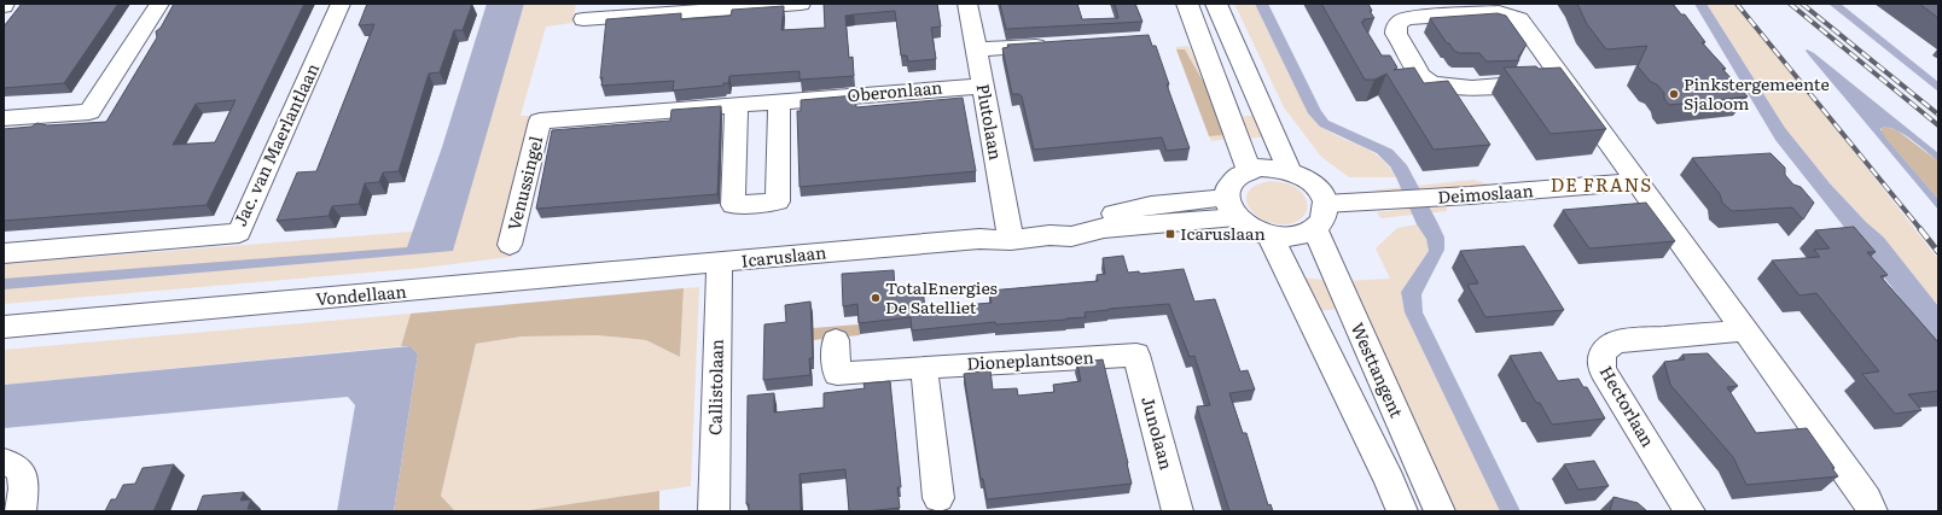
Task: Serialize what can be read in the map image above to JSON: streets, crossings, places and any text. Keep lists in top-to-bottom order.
{
  "streets": {
    "main road": ["Westtangent"],
    "street": [
      "Oberonlaan",
      "Plutolaan",
      "Jac. van Maerlantlaan",
      "Venussingel",
      "Deimoslaan",
      "Icaruslaan",
      "Vondellaan",
      "Dioneplantsoen",
      "Callistolaan",
      "Hectorlaan",
      "Junolaan"
    ]
  },
  "crossings": [
    ["Oberonlaan", "Plutolaan"],
    ["Oberonlaan", "Venussingel"],
    ["Plutolaan", "Icaruslaan"],
    ["Deimoslaan", "Icaruslaan"],
    ["Deimoslaan", "Westtangent"],
    ["Icaruslaan", "Vondellaan"],
    ["Icaruslaan", "Westtangent"],
    ["Icaruslaan", "Callistolaan"],
    ["Vondellaan", "Callistolaan"],
    ["Dioneplantsoen", "Junolaan"]
  ],
  "districts": ["DE FRANS"],
  "places": {
    "other": ["Pinkstergemeente Sjaloom", "TotalEnergies De Satelliet"],
    "transit": ["Icaruslaan"]
  }
}
